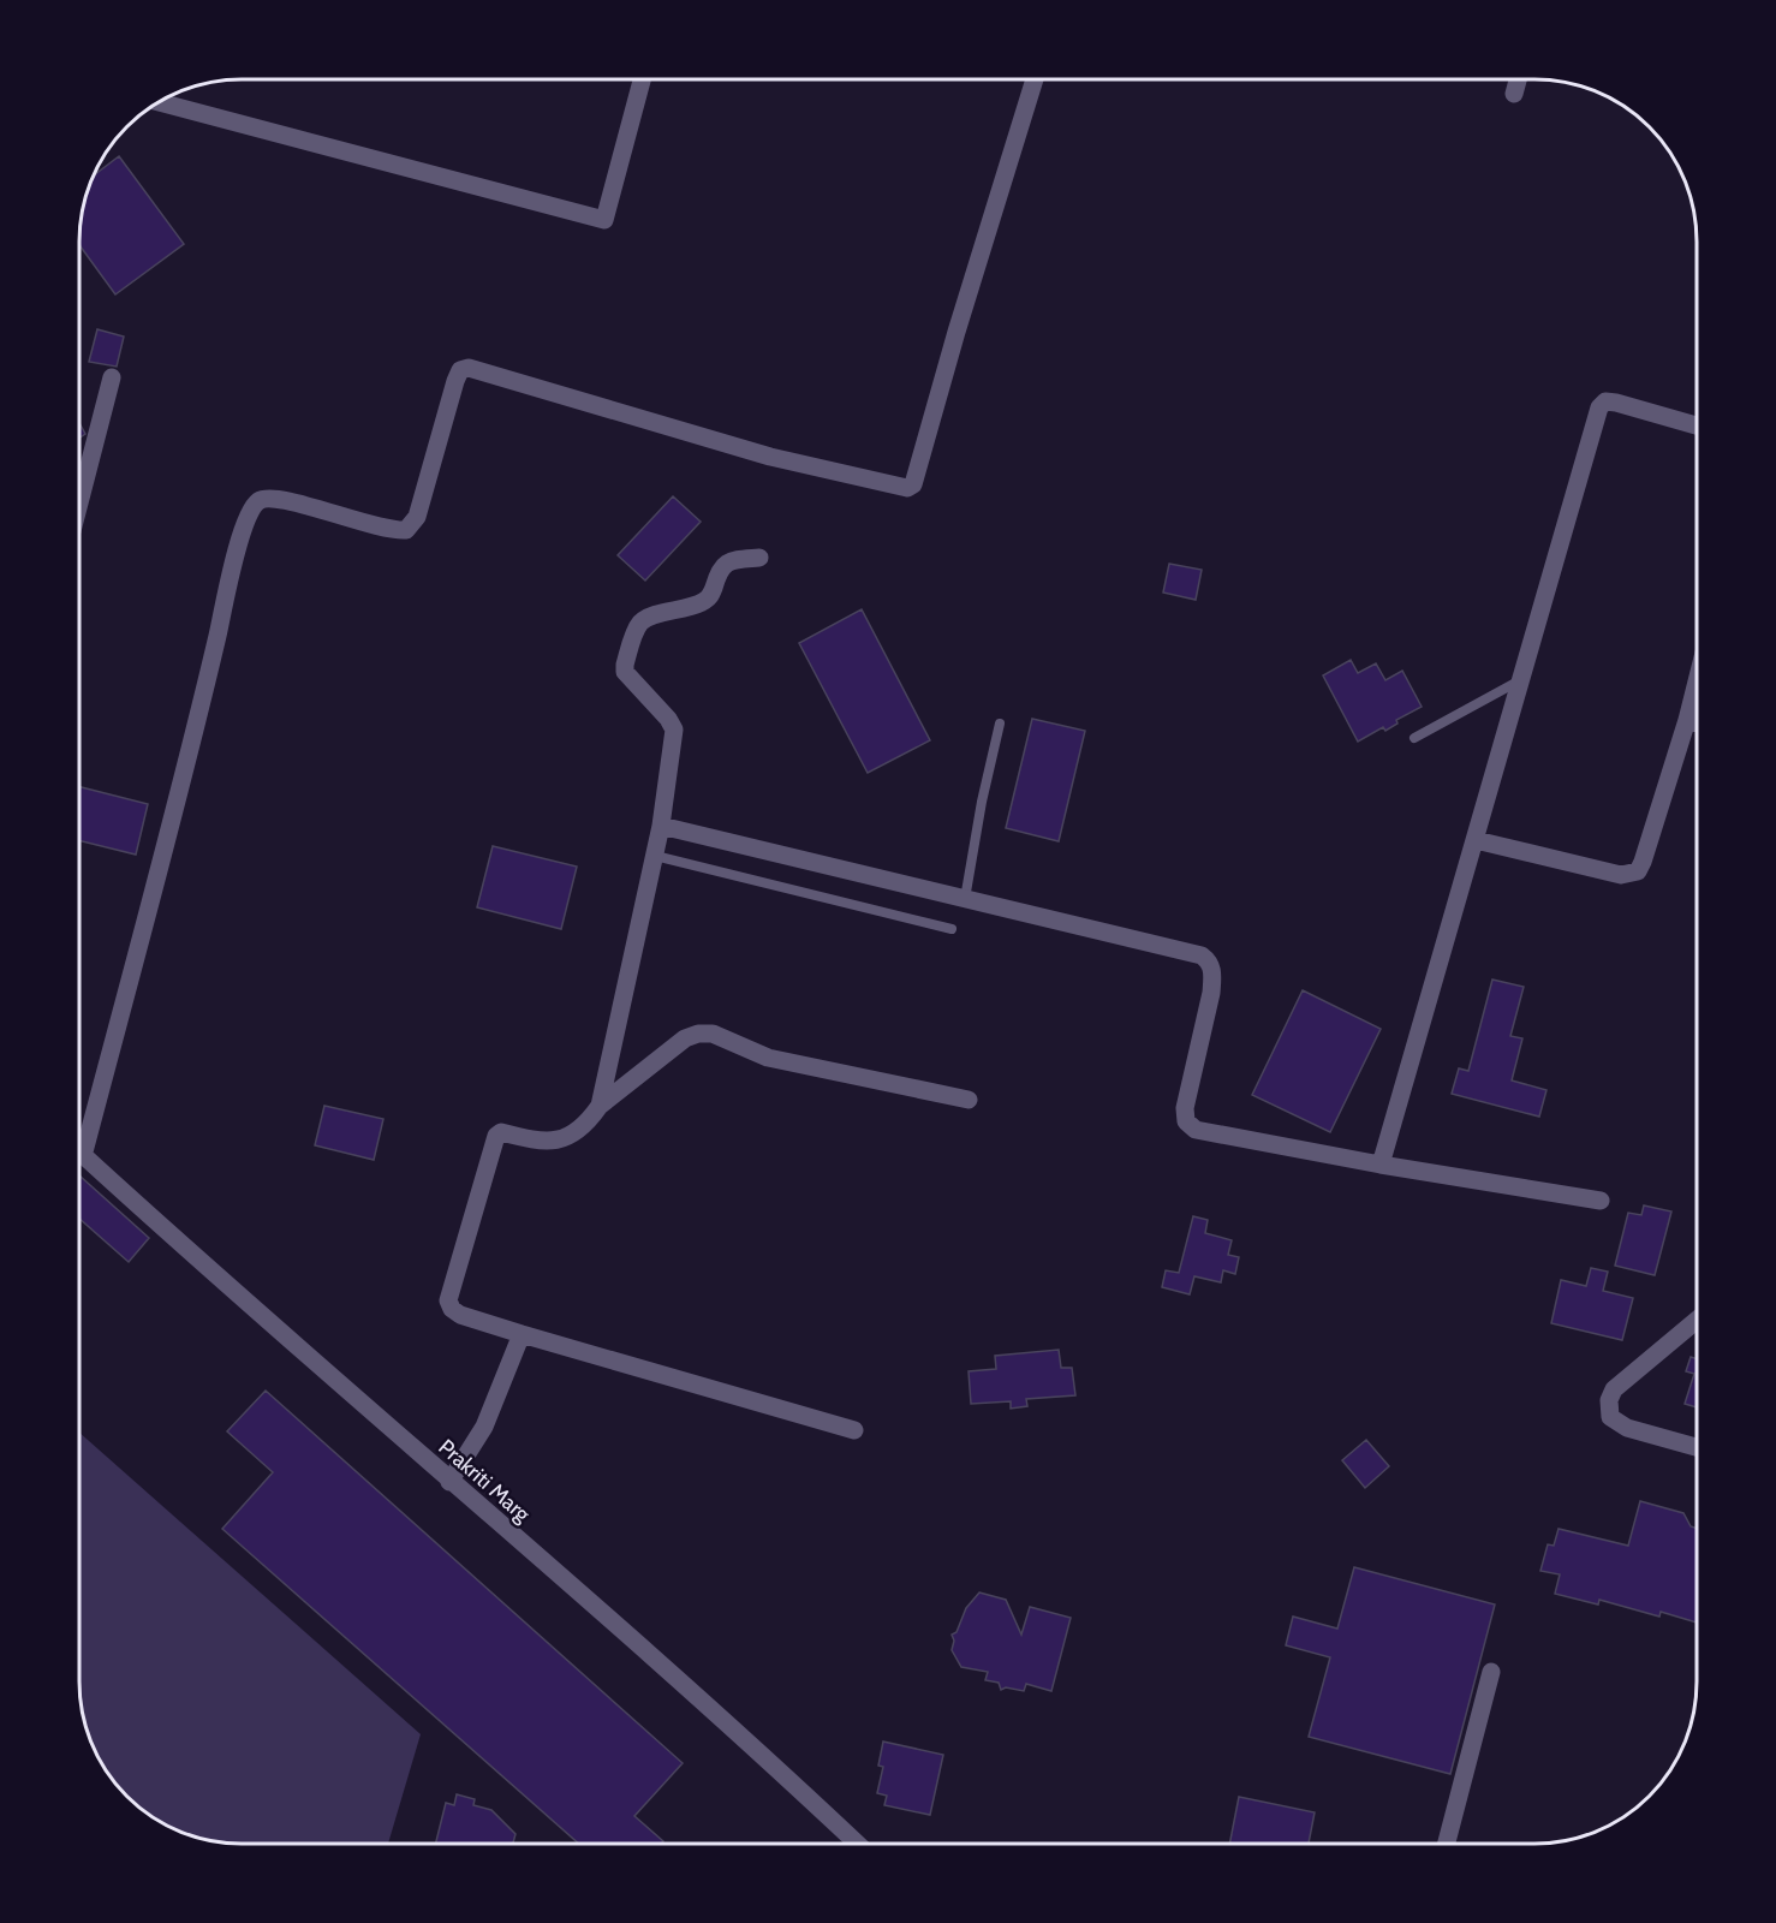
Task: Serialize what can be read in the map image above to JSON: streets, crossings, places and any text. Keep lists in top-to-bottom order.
{
  "streets": {
    "street": ["Prakriti Marg"]
  }
}
